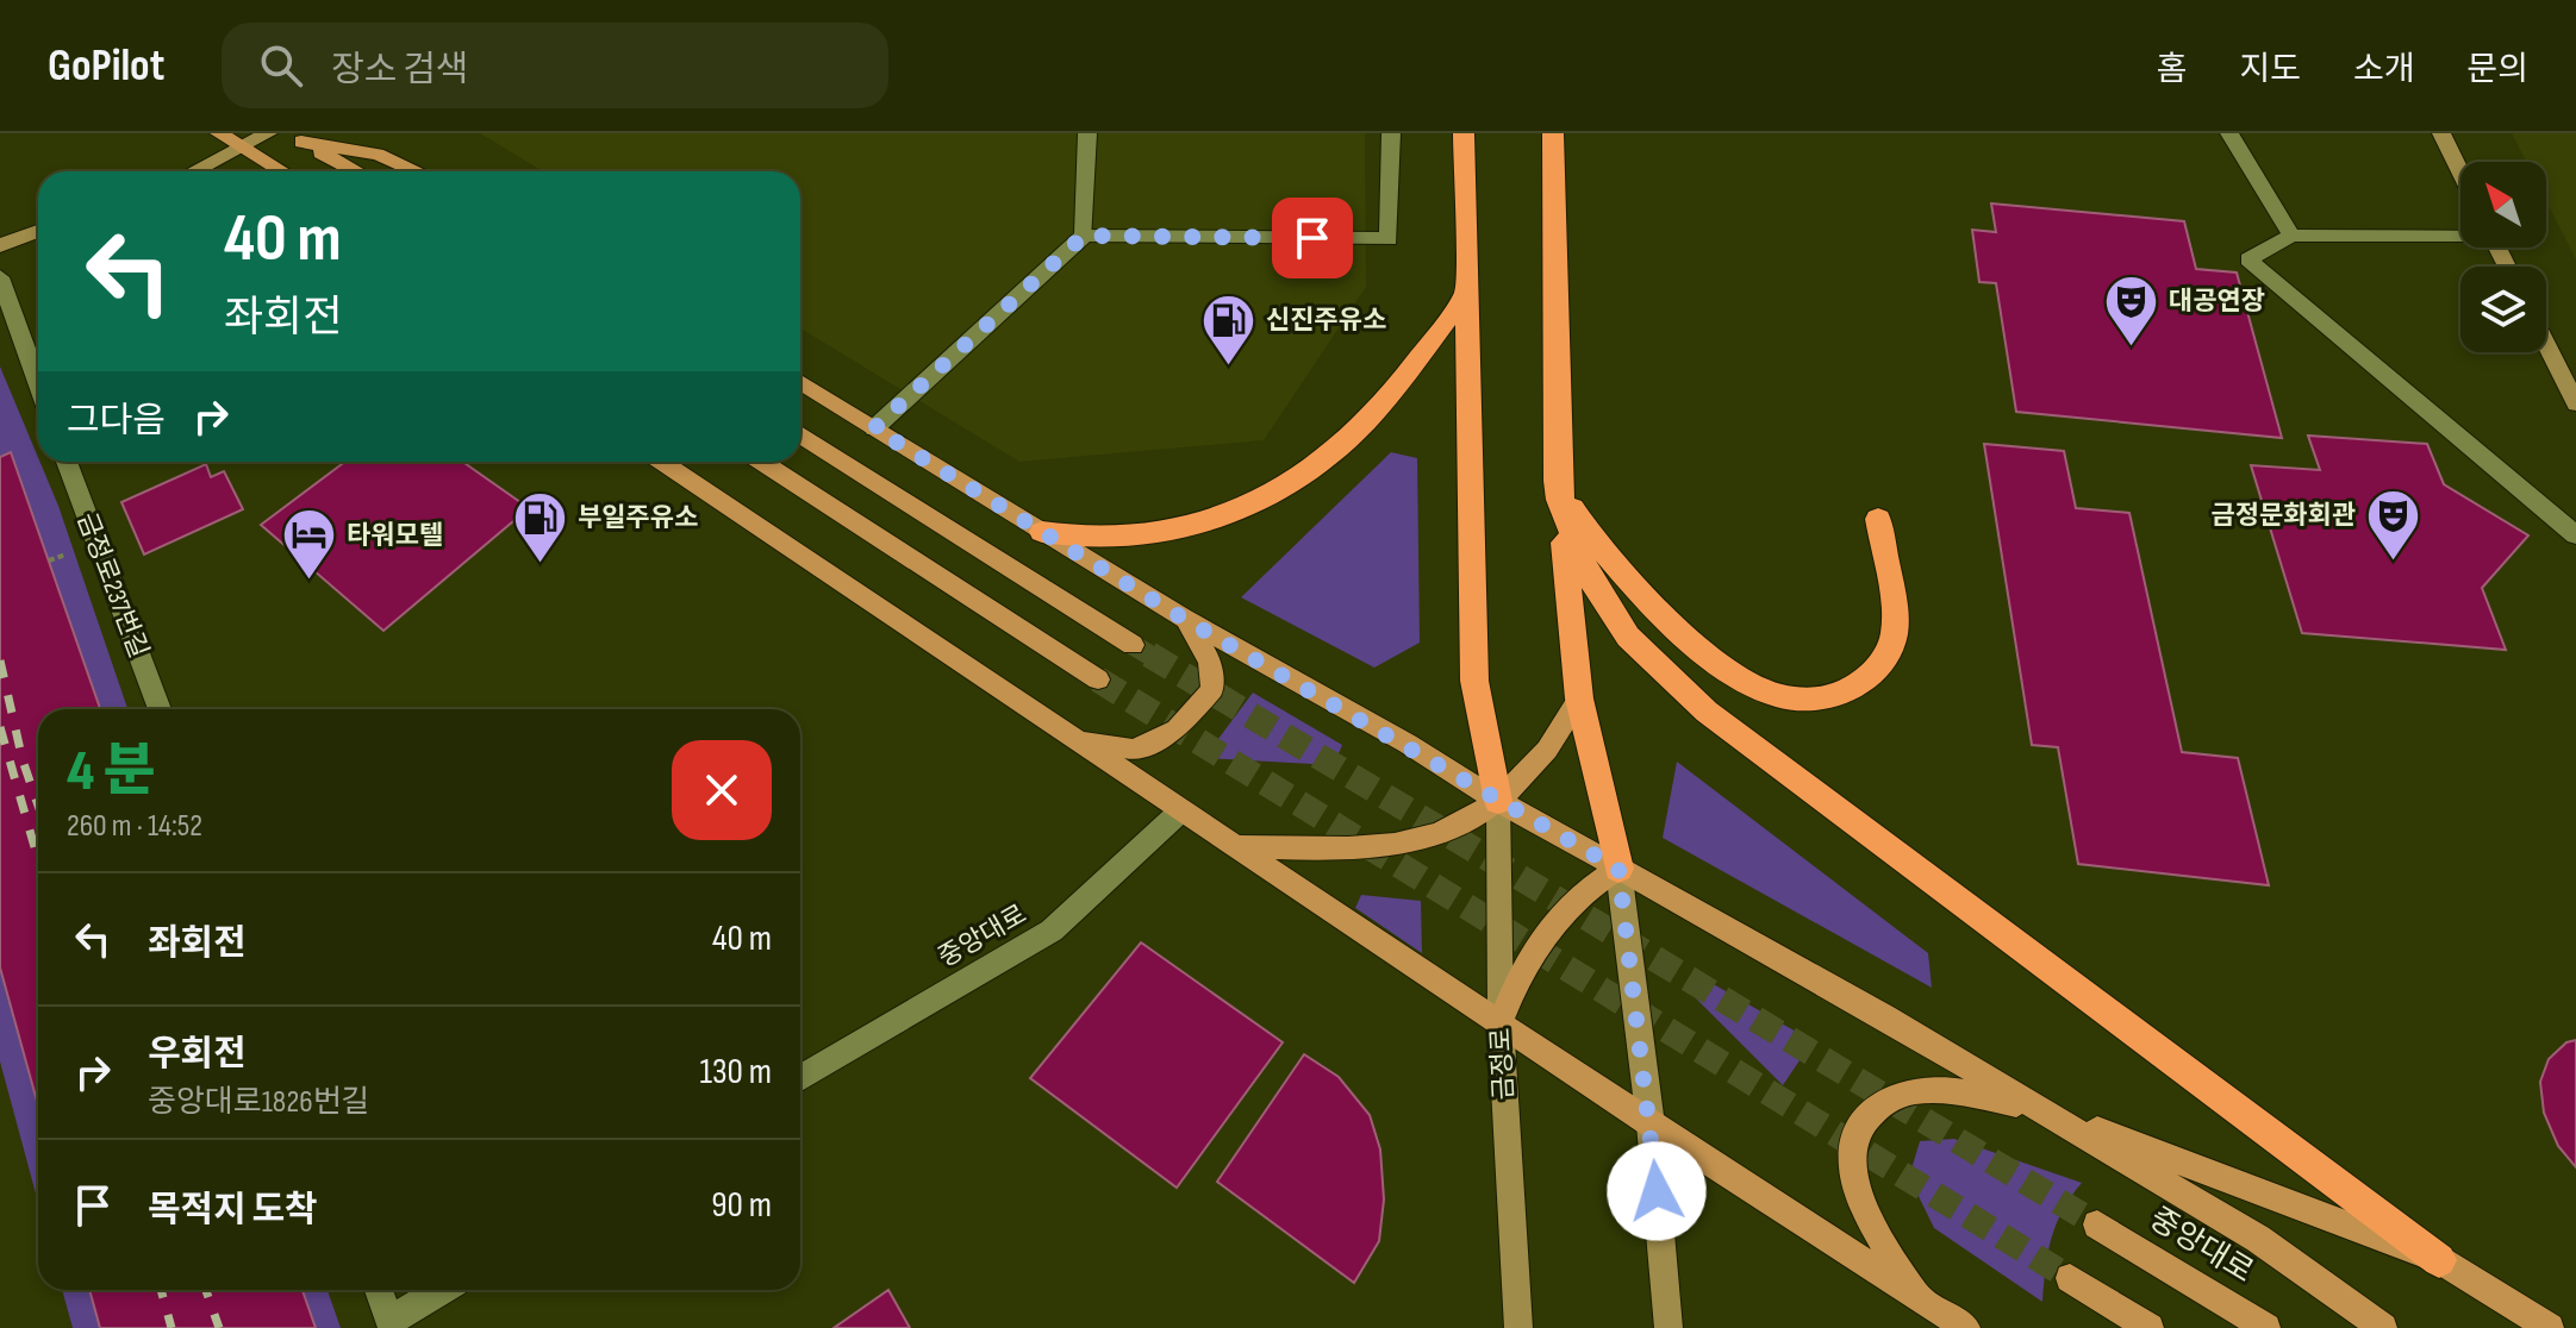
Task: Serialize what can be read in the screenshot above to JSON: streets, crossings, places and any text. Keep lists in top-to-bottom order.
{
  "streets": {
    "main road": ["중앙대로", "금정로"],
    "street": ["금정로237번길"]
  },
  "places": {
    "theatre": ["대공연장", "금정문화회관"],
    "fuel station": ["신진주유소", "부일주유소"],
    "hotel": ["타워모텔"]
  },
  "north": "top left",
  "page": {
    "header": "GoPilot",
    "search": "장소 검색",
    "nav": [
      "홈",
      "지도",
      "소개",
      "문의"
    ],
    "turn": ["40 m", "좌회전"],
    "then": "그다음",
    "heading": ["4 분", "260 m · 14:52"],
    "list": [
      {
        "name": "좌회전",
        "value": "40 m"
      },
      {
        "name": "우회전",
        "note": "중앙대로1826번길",
        "value": "130 m"
      },
      {
        "name": "목적지 도착",
        "value": "90 m"
      }
    ]
  }
}
